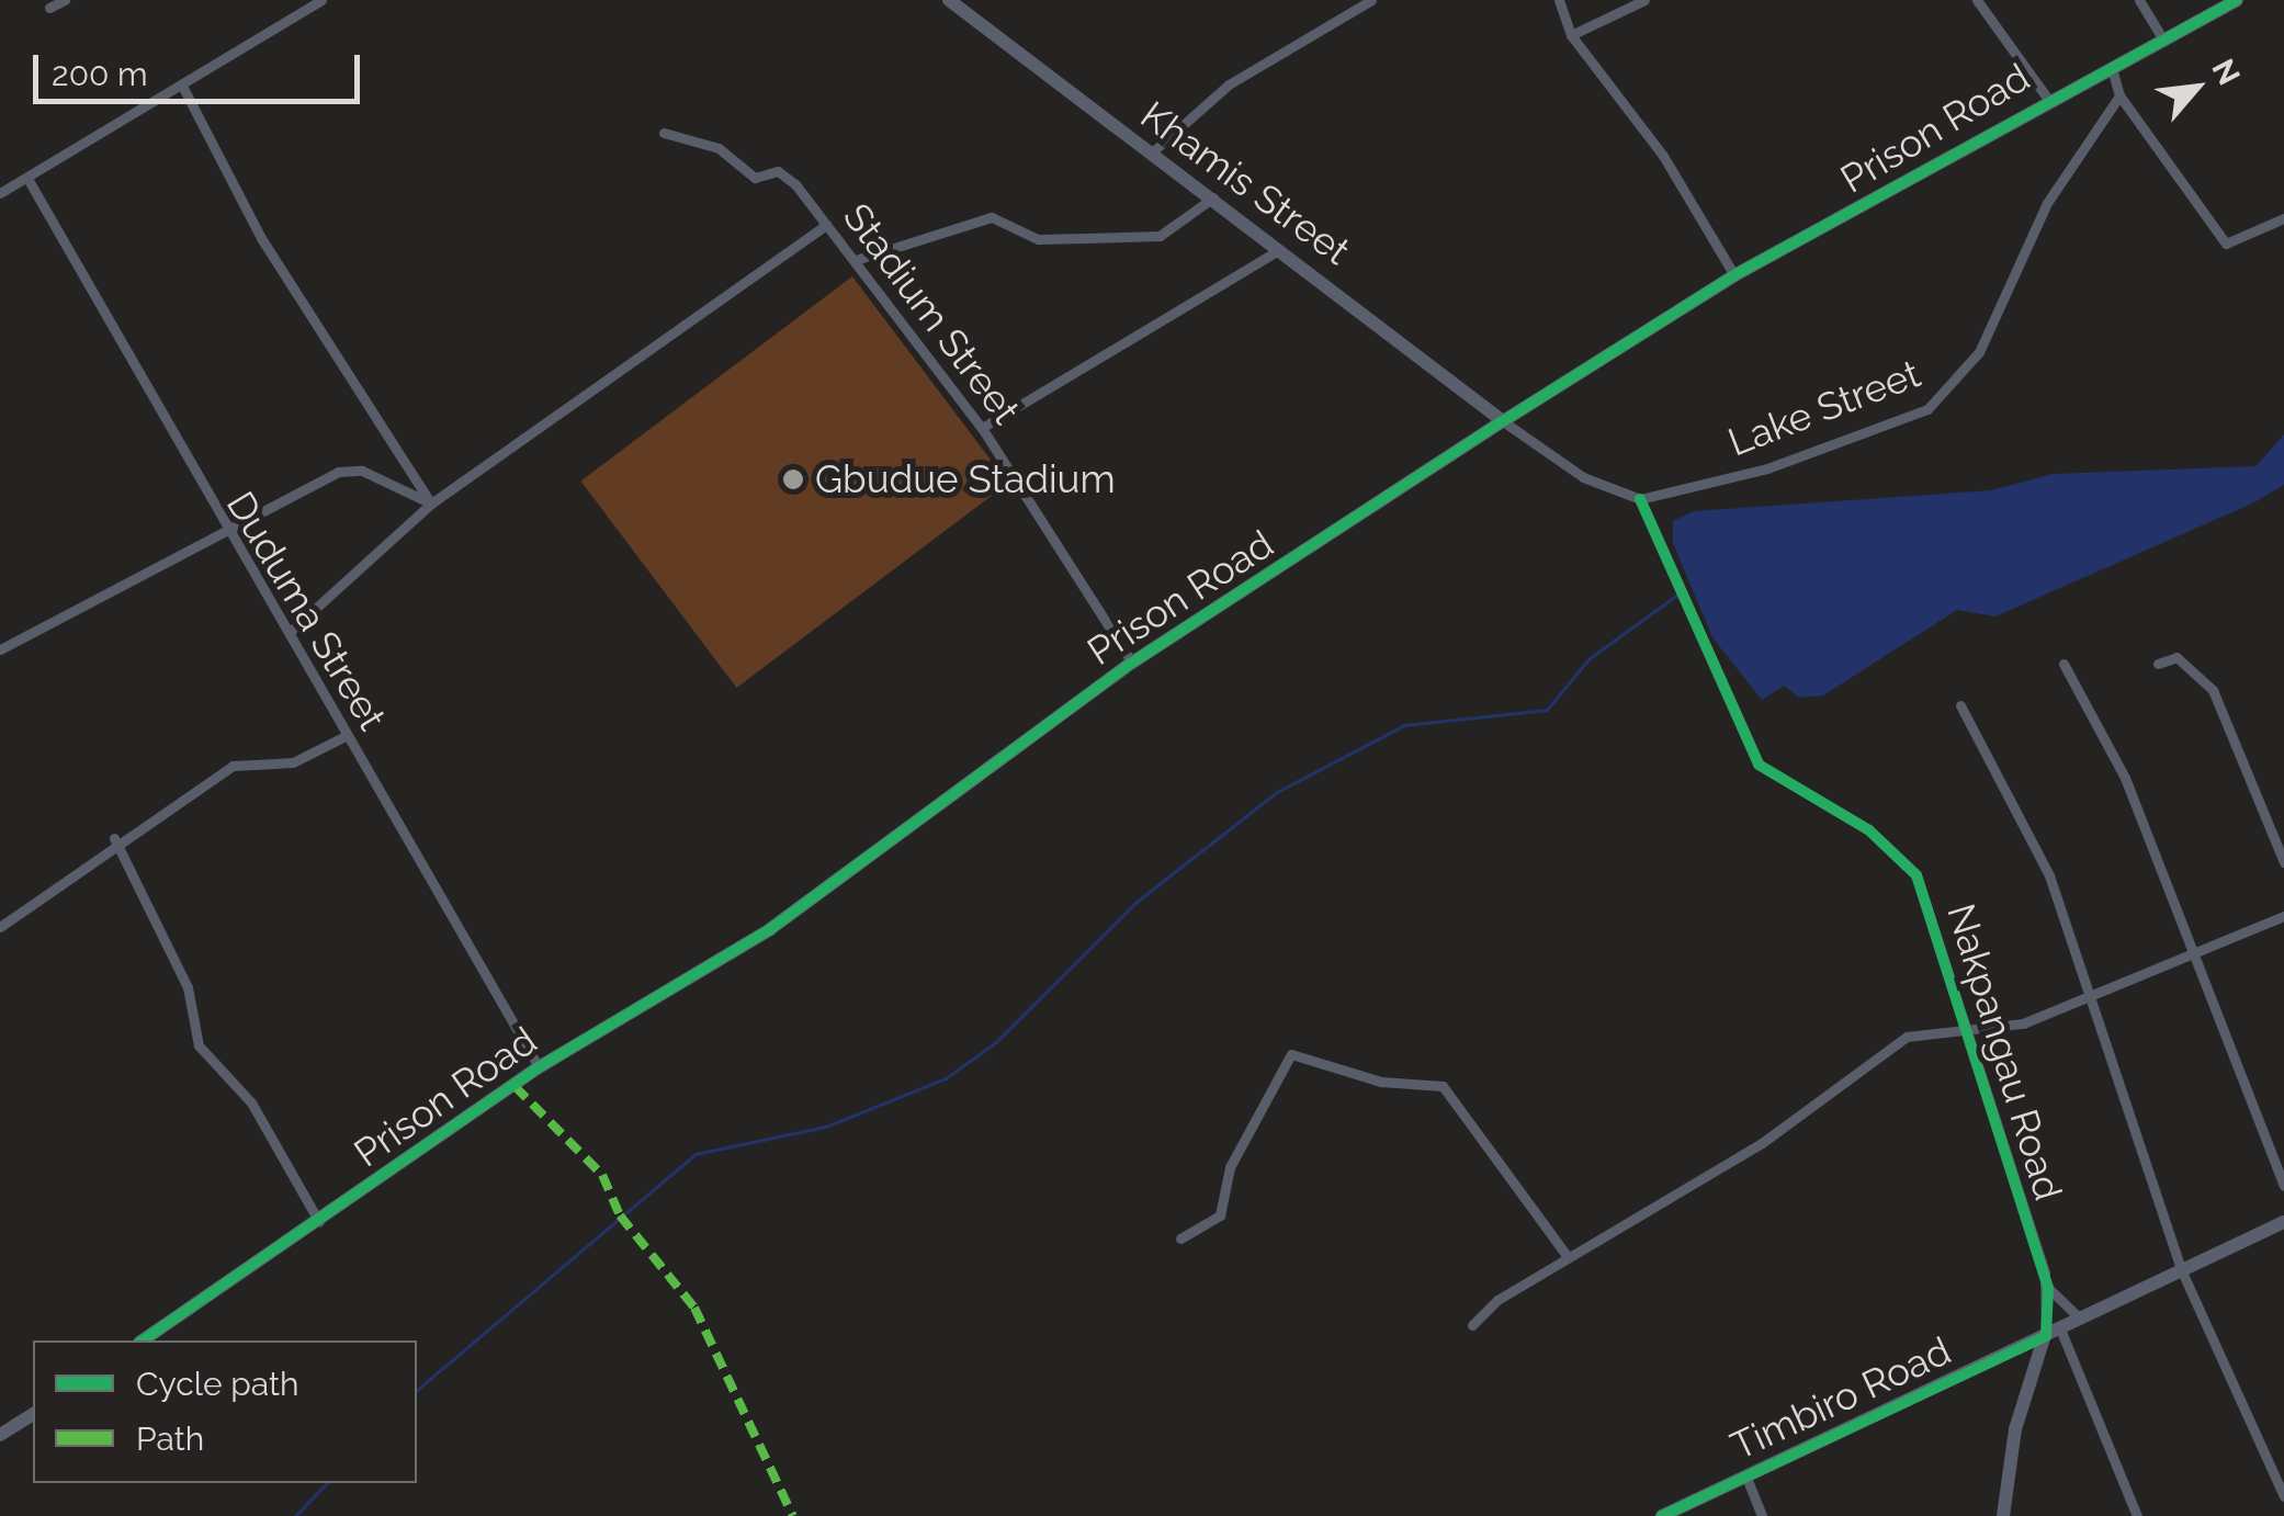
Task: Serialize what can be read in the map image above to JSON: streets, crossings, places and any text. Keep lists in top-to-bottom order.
{
  "streets": {
    "street": [
      "Prison Road",
      "Khamis Street",
      "Stadium Street",
      "Lake Street",
      "Duduma Street",
      "Nakpangau Road",
      "Timbiro Road"
    ]
  },
  "crossings": [
    ["Prison Road", "Khamis Street"],
    ["Prison Road", "Stadium Street"],
    ["Prison Road", "Duduma Street"],
    ["Lake Street", "Nakpangau Road"],
    ["Nakpangau Road", "Timbiro Road"]
  ],
  "places": ["Gbudue Stadium"],
  "legend": ["Cycle path", "Path"],
  "scale_bar": "200 m",
  "north": "top right"
}
